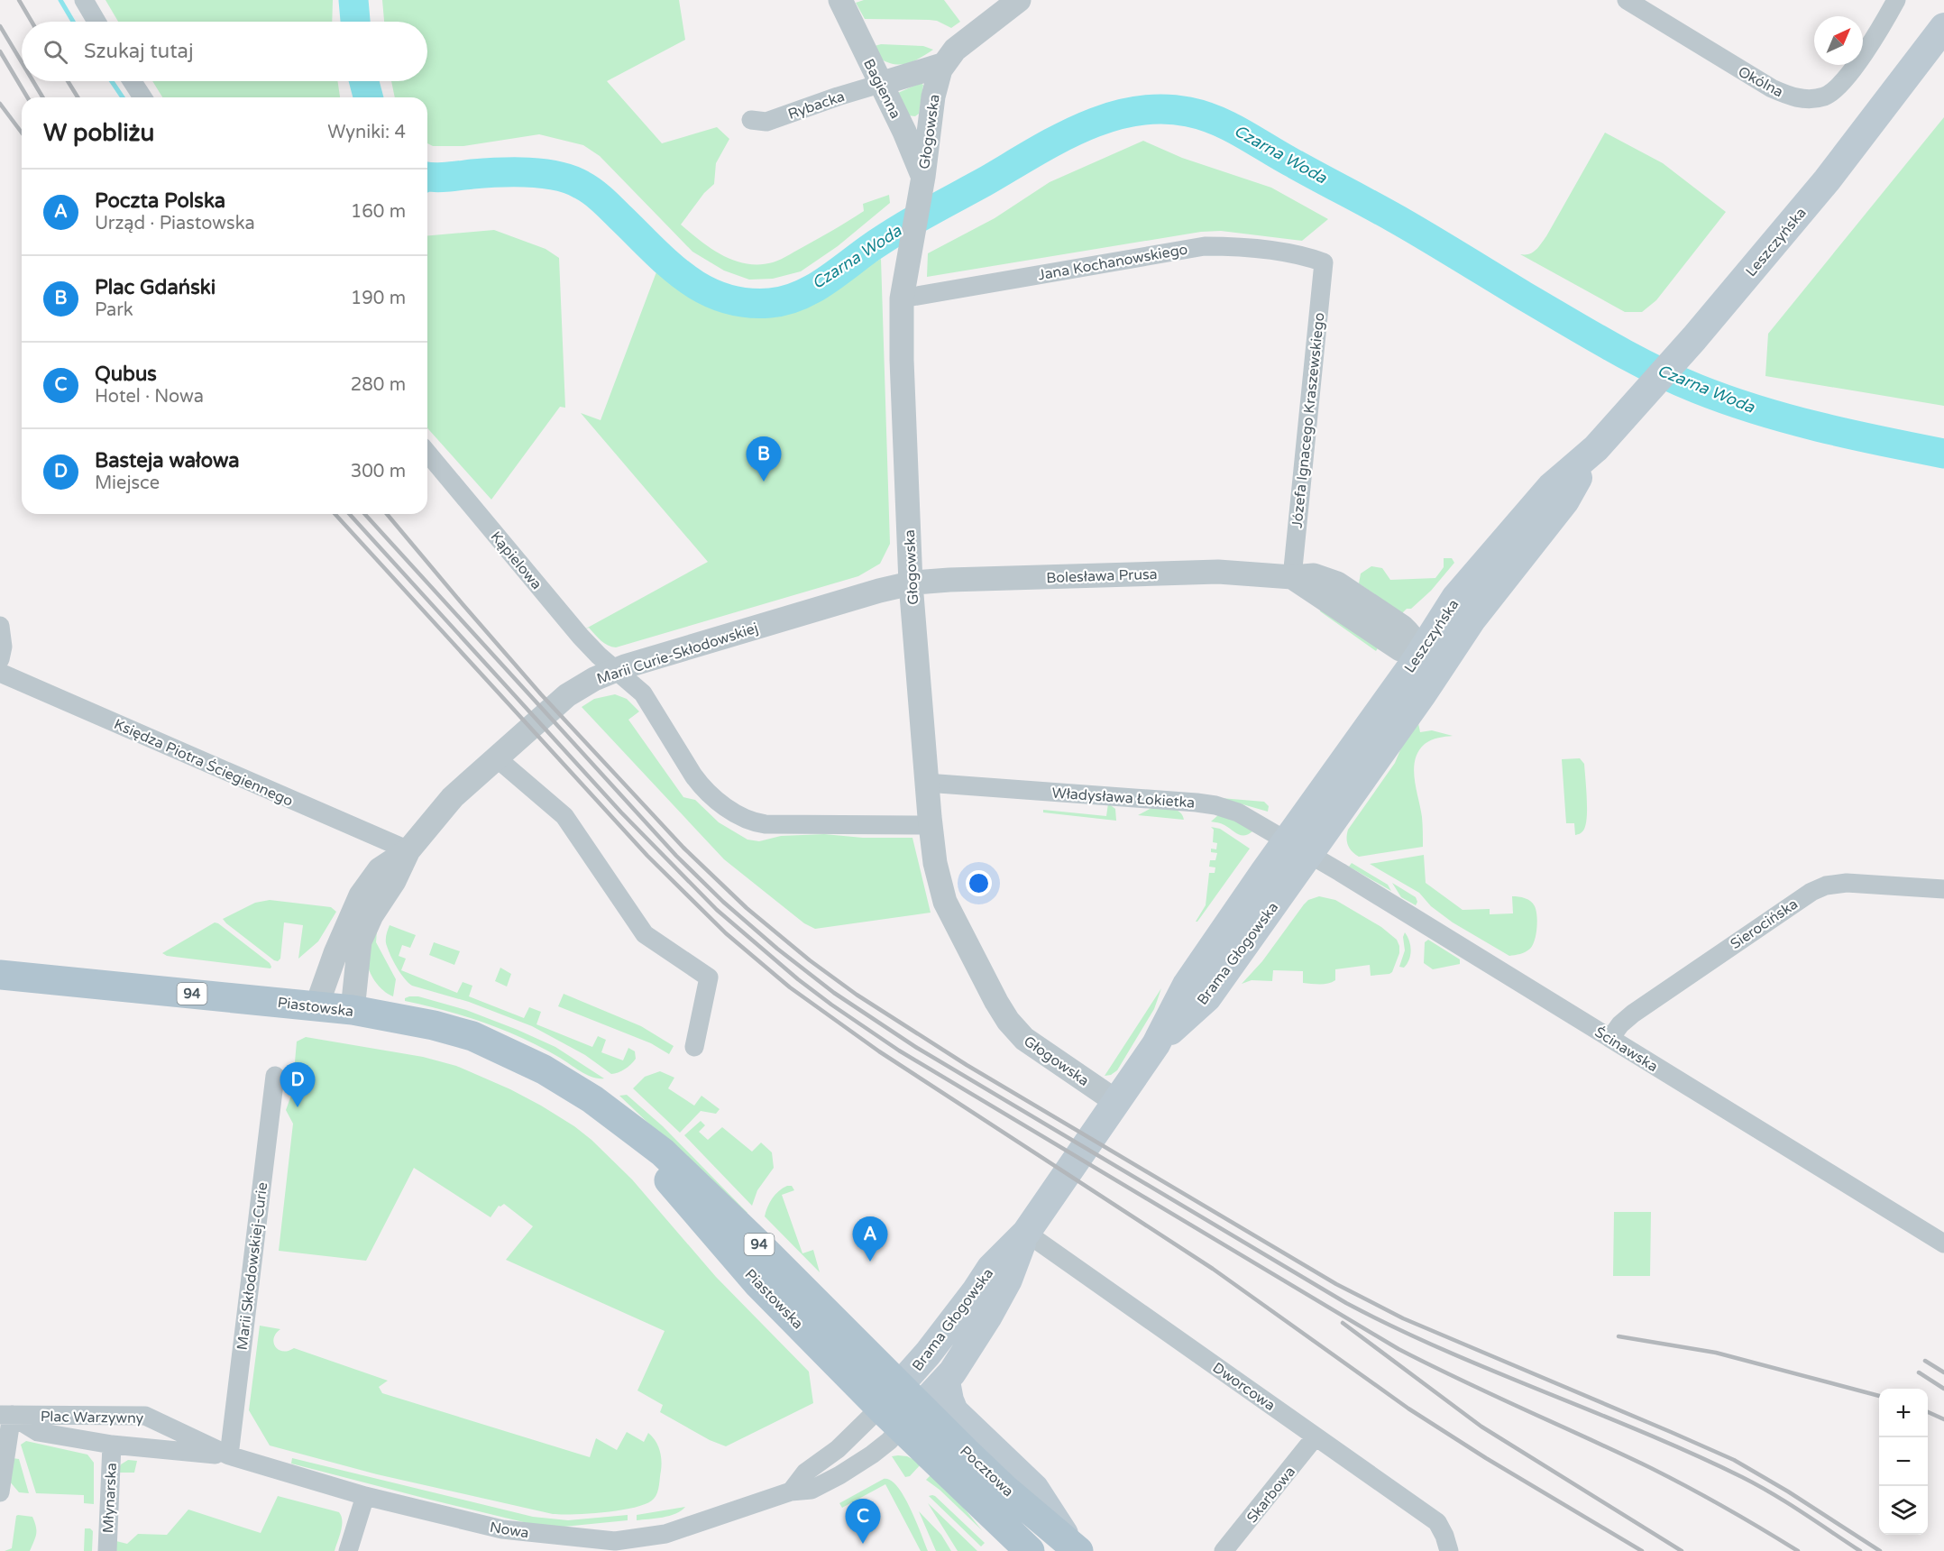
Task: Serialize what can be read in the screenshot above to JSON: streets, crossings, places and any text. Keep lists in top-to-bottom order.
{
  "streets": {
    "main road": [
      "Leszczyńska",
      "Brama Głogowska",
      "94",
      "Piastowska",
      "Pocztowa"
    ],
    "street": [
      "Okólna",
      "Bagienna",
      "Rybacka",
      "Głogowska",
      "Jana Kochanowskiego",
      "Józefa Ignacego Kraszewskiego",
      "Kąpielowa",
      "Bolesława Prusa",
      "Marii Curie-Skłodowskiej",
      "Księdza Piotra Ściegiennego",
      "Władysława Łokietka",
      "Sierocińska",
      "Ścinawska",
      "Marii Skłodowskiej-Curie",
      "Dworcowa",
      "Plac Warzywny",
      "Skarbowa",
      "Młynarska",
      "Nowa"
    ]
  },
  "crossings": [
    ["Bagienna", "Rybacka"],
    ["Bagienna", "Głogowska"],
    ["Głogowska", "Jana Kochanowskiego"],
    ["Głogowska", "Bolesława Prusa"],
    ["Głogowska", "Marii Curie-Skłodowskiej"],
    ["Głogowska", "Władysława Łokietka"],
    ["Głogowska", "Brama Głogowska"],
    ["Leszczyńska", "Bolesława Prusa"],
    ["Leszczyńska", "Władysława Łokietka"],
    ["Leszczyńska", "Brama Głogowska"],
    ["Leszczyńska", "Ścinawska"],
    ["Jana Kochanowskiego", "Józefa Ignacego Kraszewskiego"],
    ["Józefa Ignacego Kraszewskiego", "Bolesława Prusa"],
    ["Kąpielowa", "Marii Curie-Skłodowskiej"],
    ["Bolesława Prusa", "Marii Curie-Skłodowskiej"],
    ["Marii Curie-Skłodowskiej", "Księdza Piotra Ściegiennego"],
    ["Marii Curie-Skłodowskiej", "Piastowska"],
    ["Władysława Łokietka", "Brama Głogowska"],
    ["Władysława Łokietka", "Ścinawska"],
    ["Sierocińska", "Ścinawska"],
    ["Brama Głogowska", "94"],
    ["Brama Głogowska", "Piastowska"],
    ["Brama Głogowska", "Ścinawska"],
    ["Brama Głogowska", "Dworcowa"],
    ["Brama Głogowska", "Pocztowa"],
    ["Brama Głogowska", "Nowa"],
    ["94", "Pocztowa"],
    ["Piastowska", "Pocztowa"],
    ["Marii Skłodowskiej-Curie", "Plac Warzywny"],
    ["Marii Skłodowskiej-Curie", "Nowa"],
    ["Dworcowa", "Skarbowa"],
    ["Plac Warzywny", "Nowa"],
    ["Pocztowa", "Nowa"]
  ],
  "water": ["Czarna Woda"],
  "north": "top right",
  "page": {
    "search": "Szukaj tutaj",
    "heading": ["W pobliżu", "Wyniki: 4"],
    "list": [
      {
        "mark": "A",
        "name": "Poczta Polska",
        "note": "Urząd · Piastowska",
        "value": "160 m"
      },
      {
        "mark": "B",
        "name": "Plac Gdański",
        "note": "Park",
        "value": "190 m"
      },
      {
        "mark": "C",
        "name": "Qubus",
        "note": "Hotel · Nowa",
        "value": "280 m"
      },
      {
        "mark": "D",
        "name": "Basteja wałowa",
        "note": "Miejsce",
        "value": "300 m"
      }
    ],
    "pins": [
      "B",
      "D",
      "A",
      "C"
    ],
    "map_buttons": ["+", "−"]
  }
}
